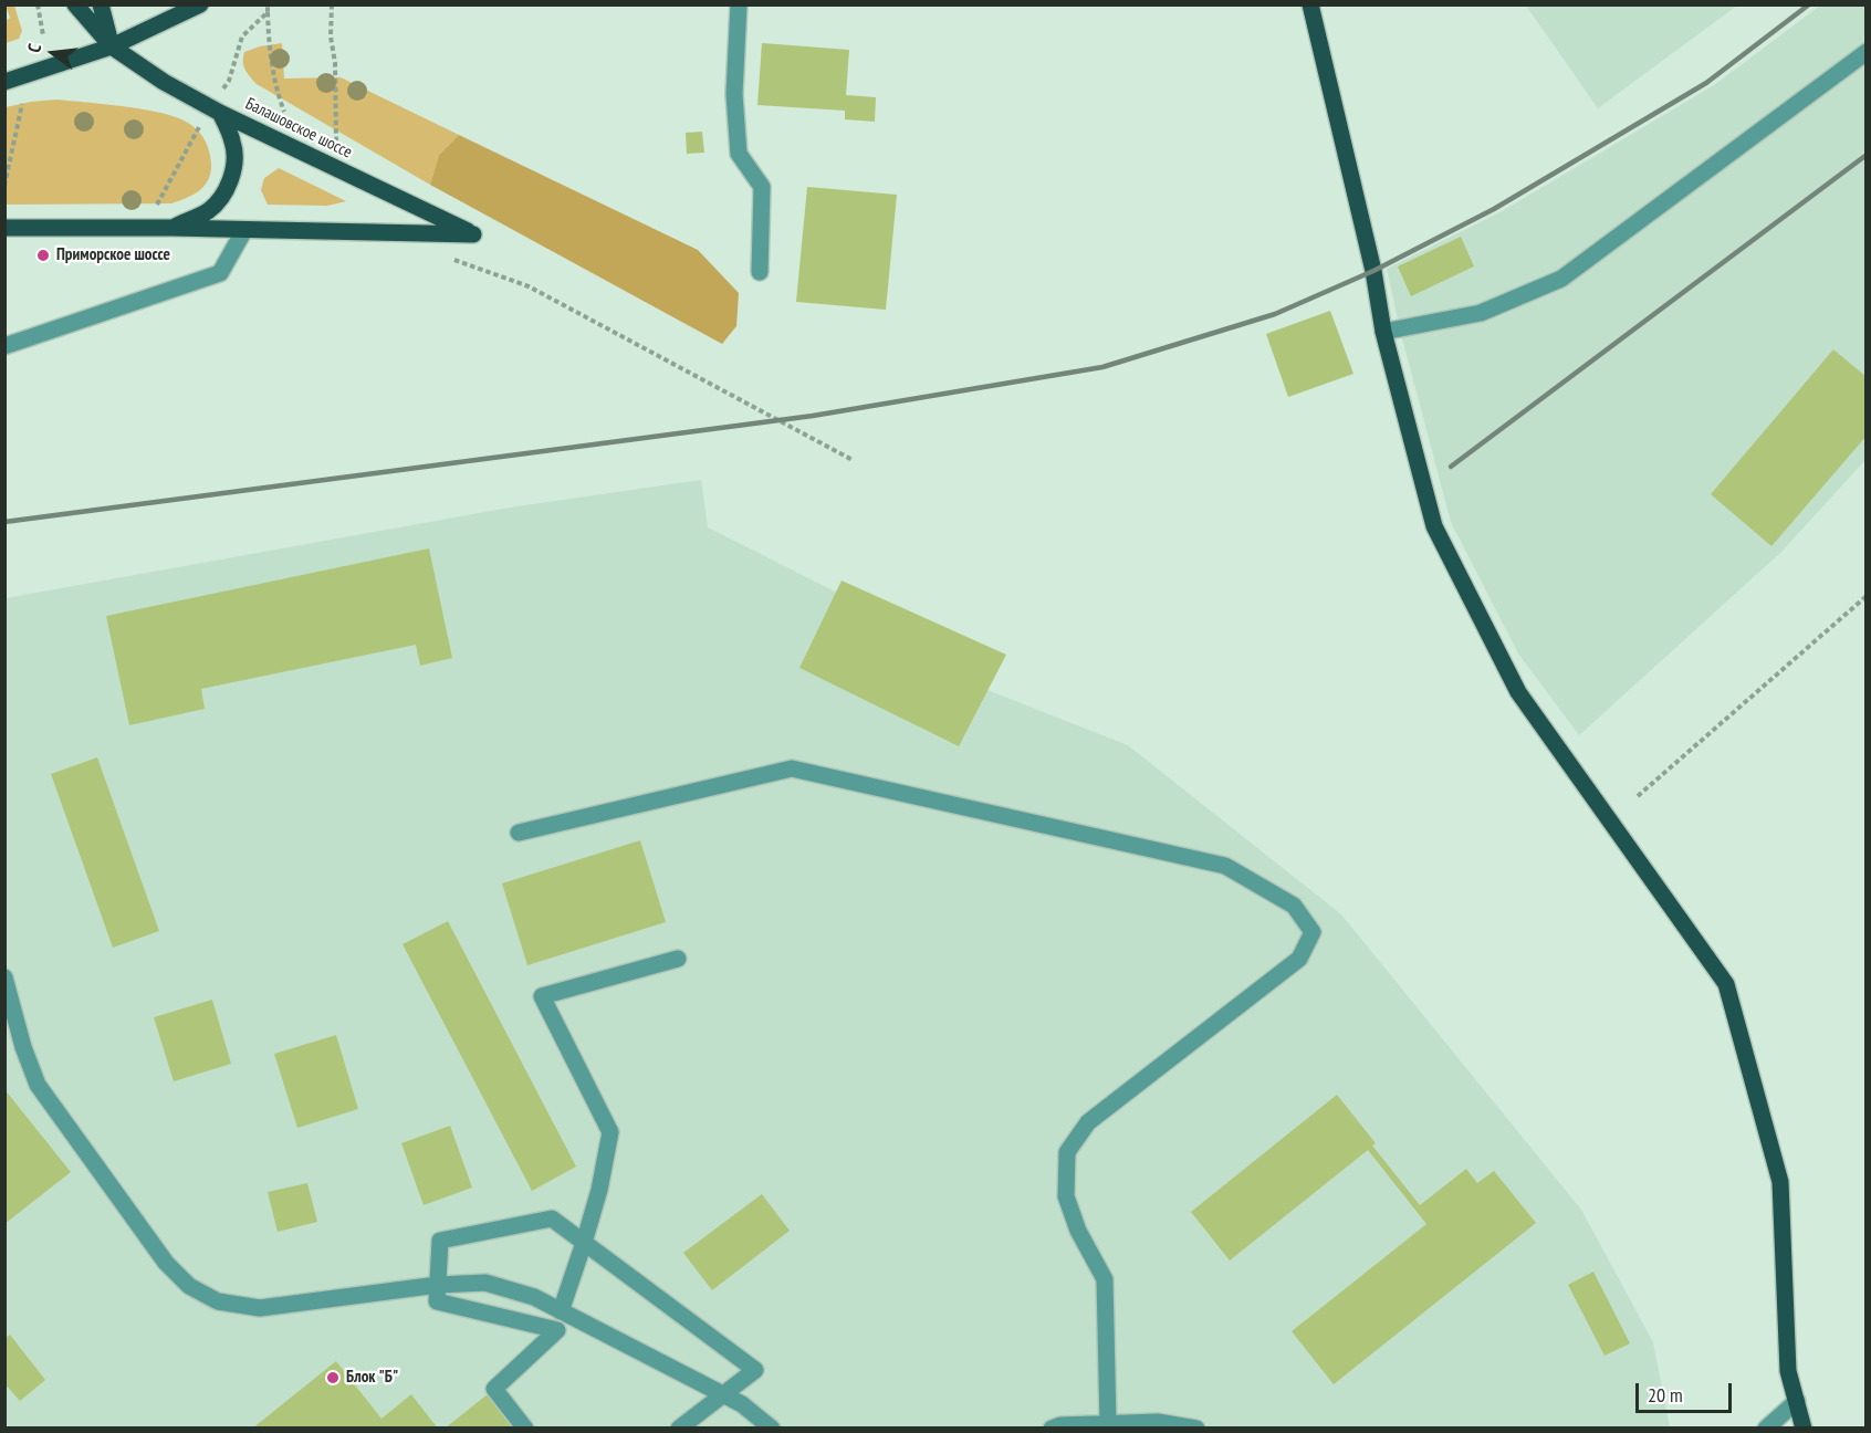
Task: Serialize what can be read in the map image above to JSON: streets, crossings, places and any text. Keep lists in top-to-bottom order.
{
  "streets": {
    "main road": ["Балашовское шоссе"]
  },
  "places": ["Приморское шоссе", "Блок \"Б\""],
  "scale_bar": "20 m",
  "north": "left"
}
